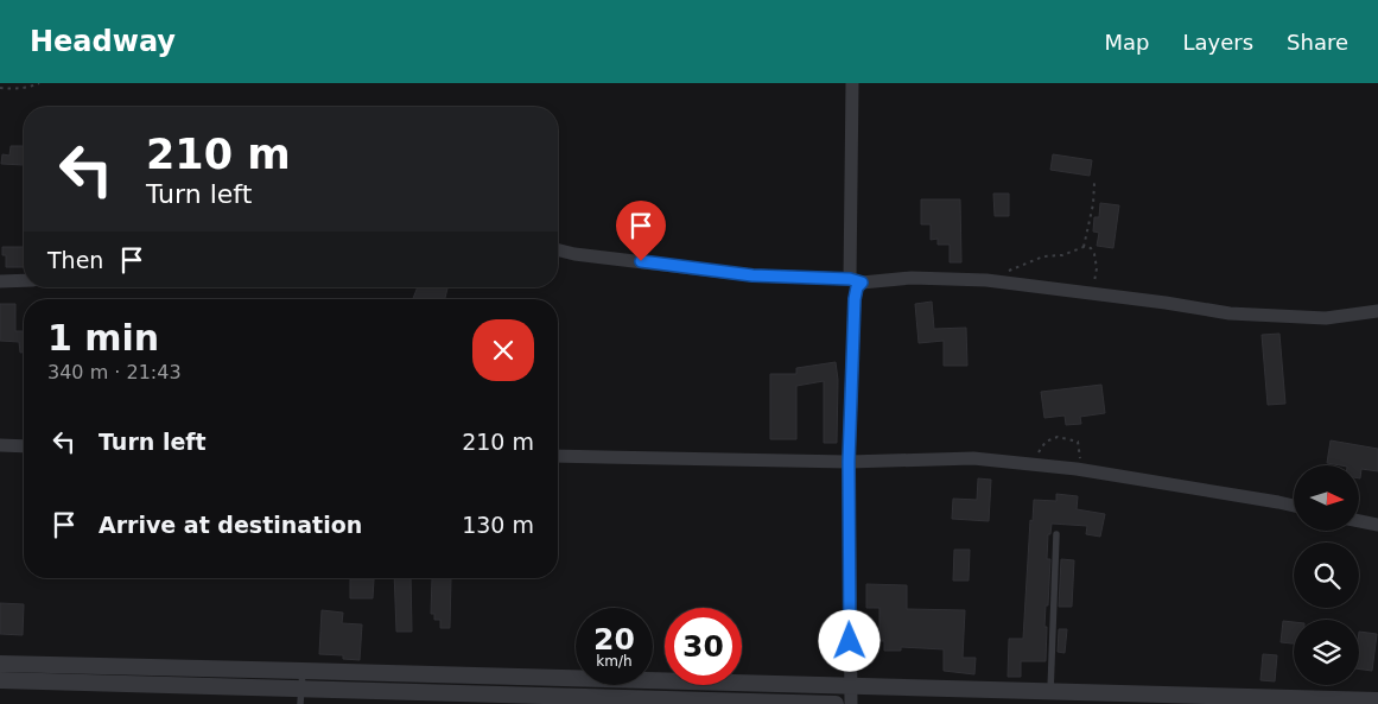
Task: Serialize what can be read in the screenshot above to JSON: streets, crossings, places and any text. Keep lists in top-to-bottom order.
{
  "north": "right",
  "page": {
    "header": "Headway",
    "nav": ["Map", "Layers", "Share"],
    "turn": ["210 m", "Turn left"],
    "then": "Then",
    "heading": ["1 min", "340 m · 21:43"],
    "list": [
      {
        "name": "Turn left",
        "value": "210 m"
      },
      {
        "name": "Arrive at destination",
        "value": "130 m"
      }
    ],
    "speed": "20 km/h",
    "limit": "30"
  }
}
